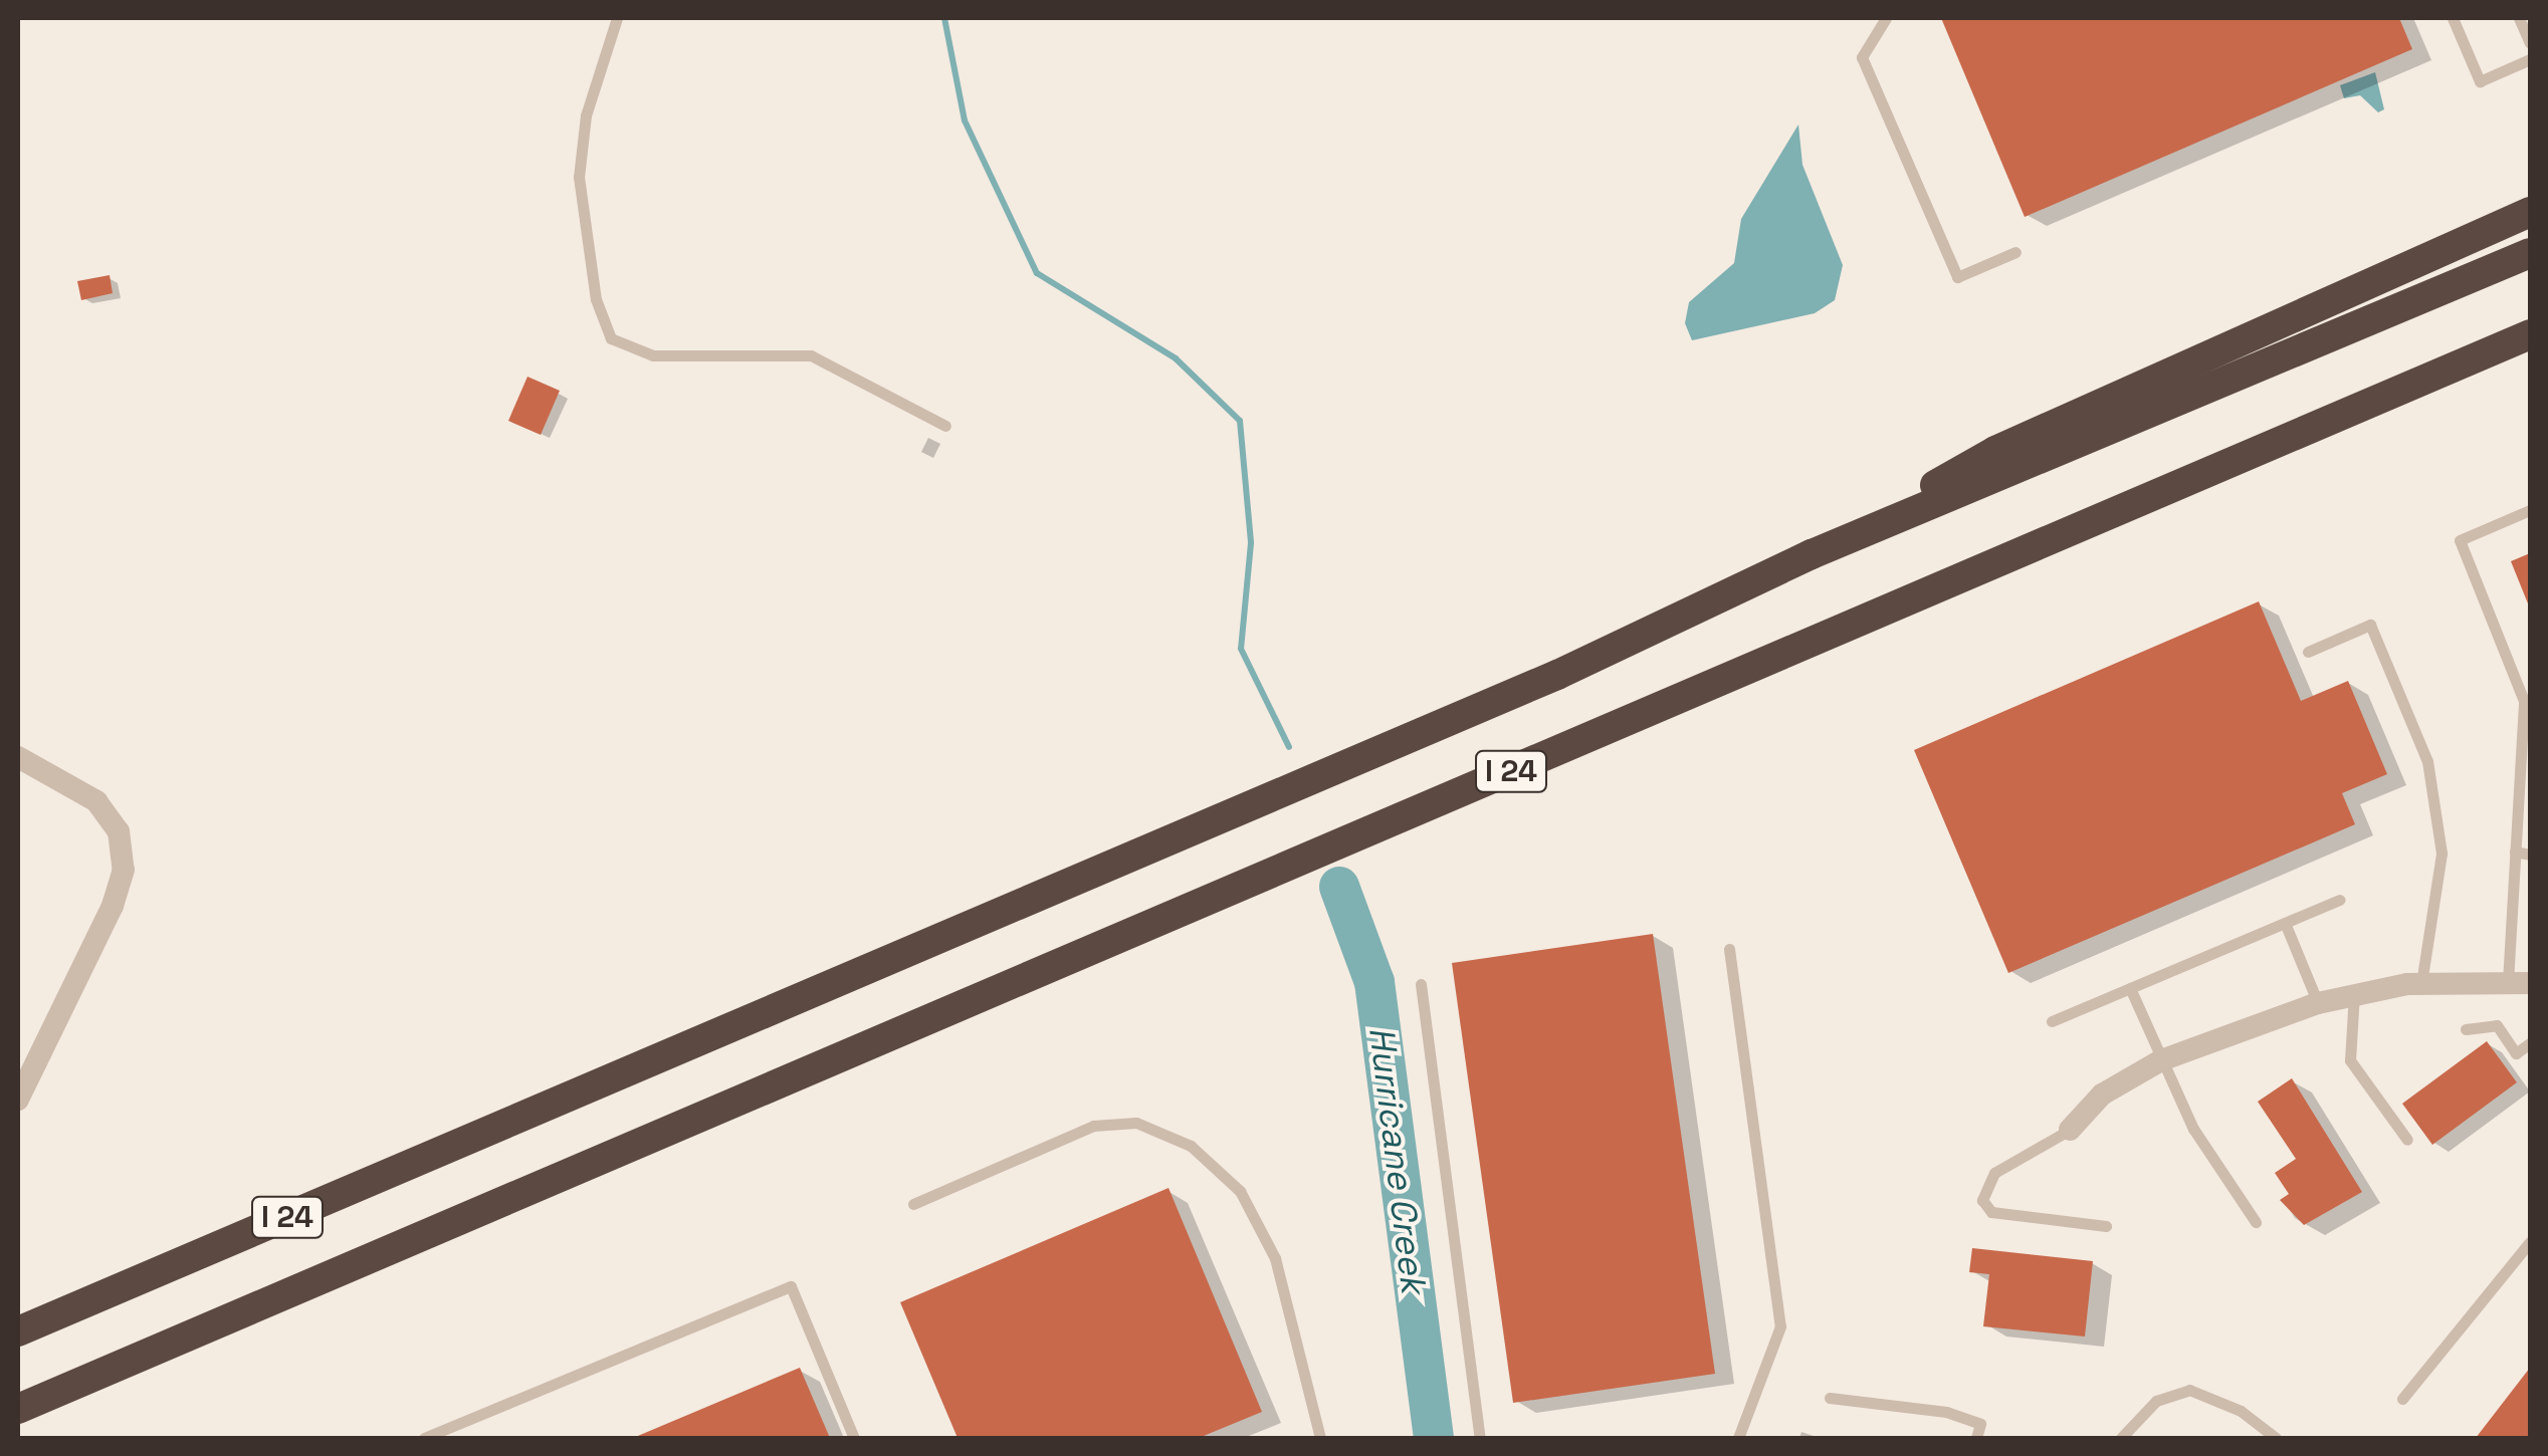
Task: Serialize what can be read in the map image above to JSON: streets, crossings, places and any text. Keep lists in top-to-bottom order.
{
  "streets": {
    "highway": ["I 24"]
  },
  "water": ["Hurricane Creek"]
}
